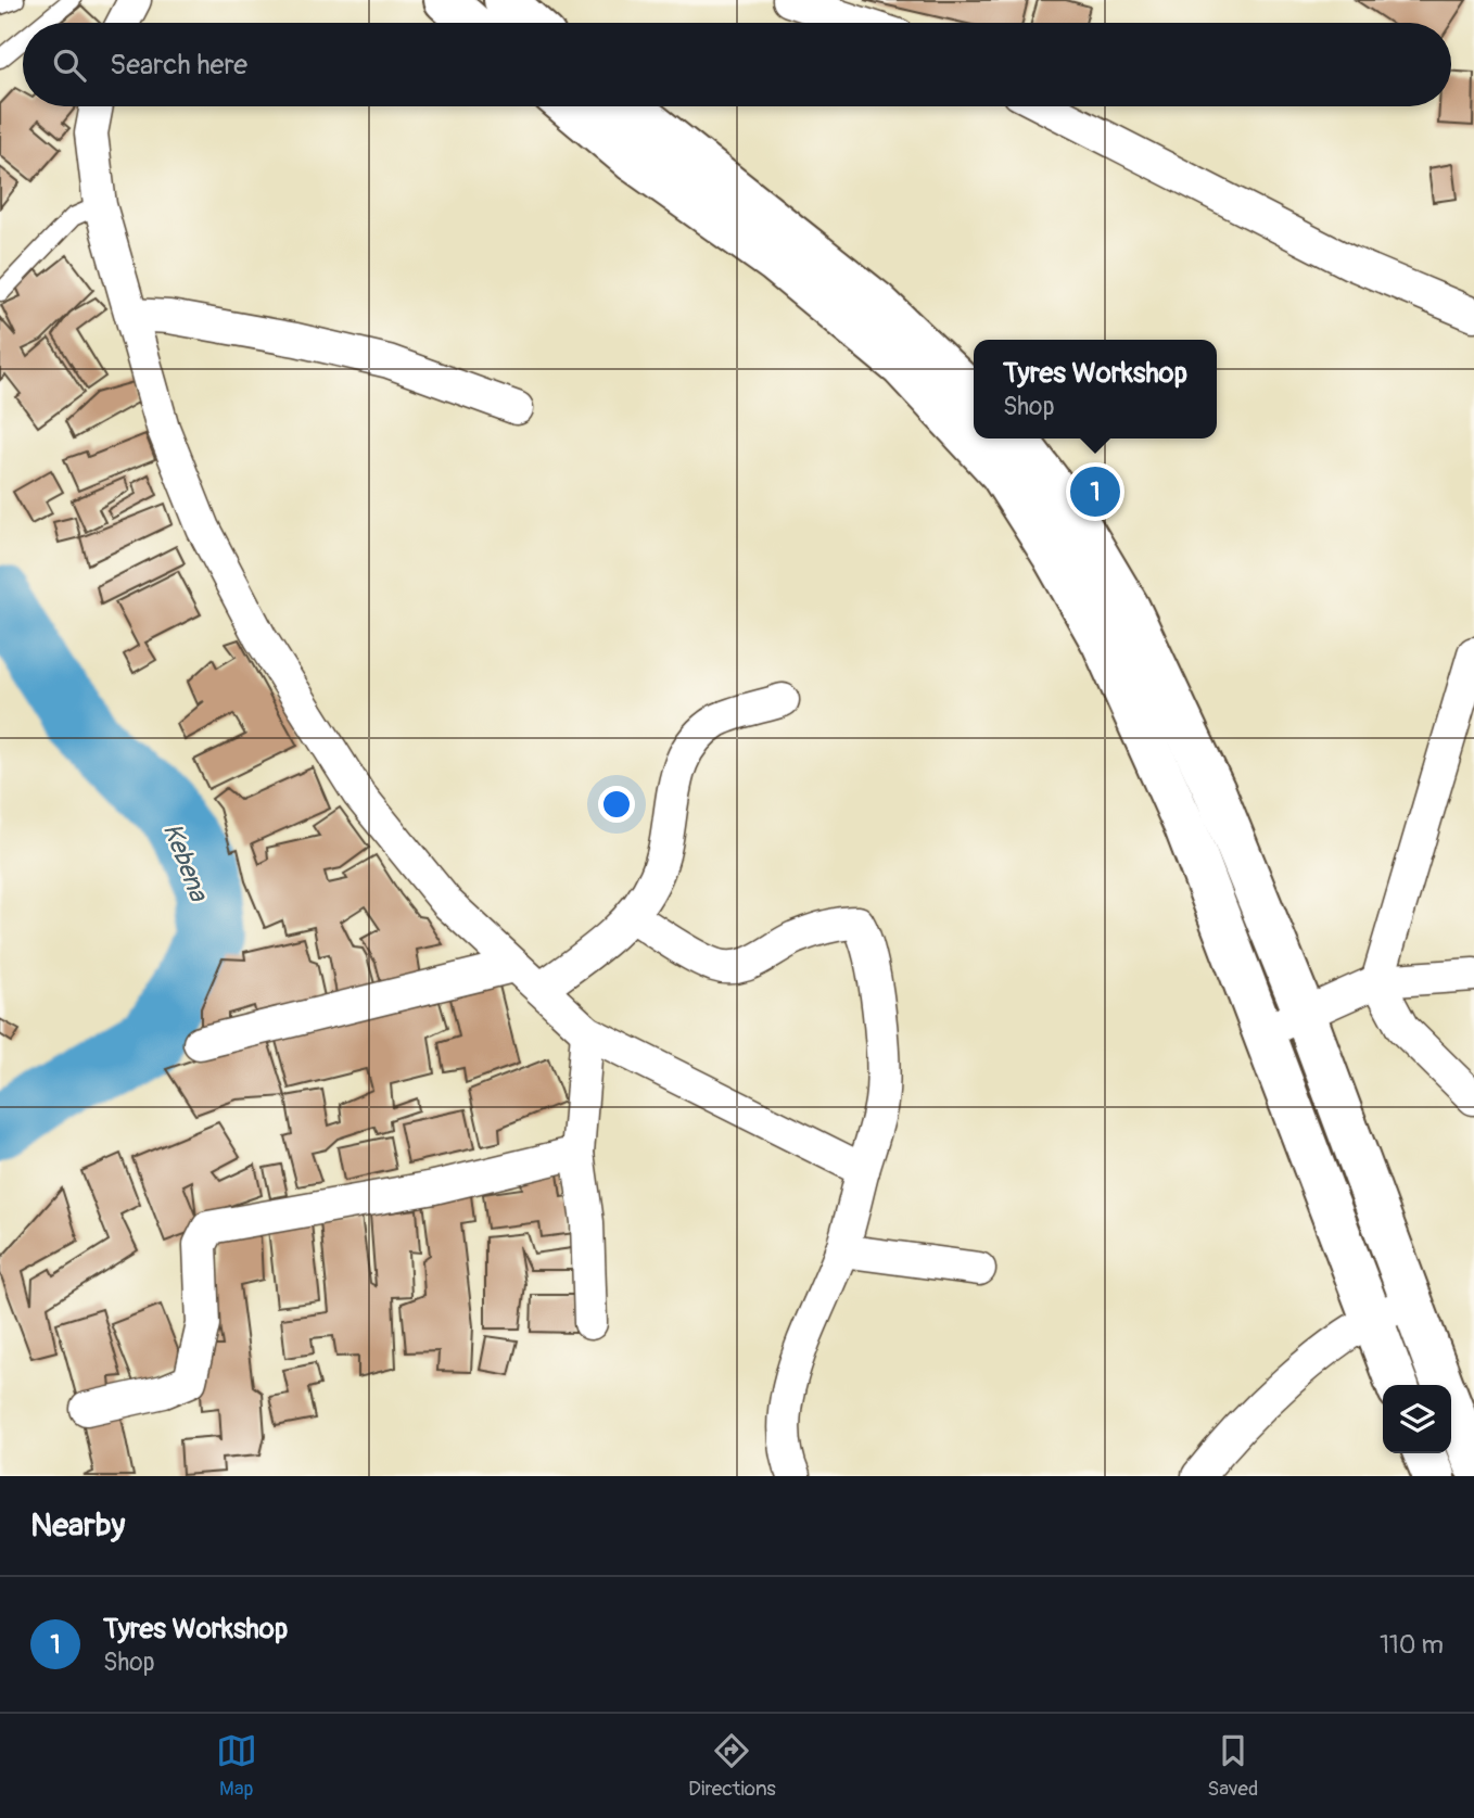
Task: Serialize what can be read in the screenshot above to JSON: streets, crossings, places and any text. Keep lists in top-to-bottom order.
{
  "water": ["Kebena"],
  "page": {
    "search": "Search here",
    "popup": ["Tyres Workshop", "Shop"],
    "pins": "1",
    "heading": "Nearby",
    "list": [
      {
        "mark": "1",
        "name": "Tyres Workshop",
        "note": "Shop",
        "value": "110 m"
      }
    ],
    "nav": ["Map", "Directions", "Saved"]
  }
}
